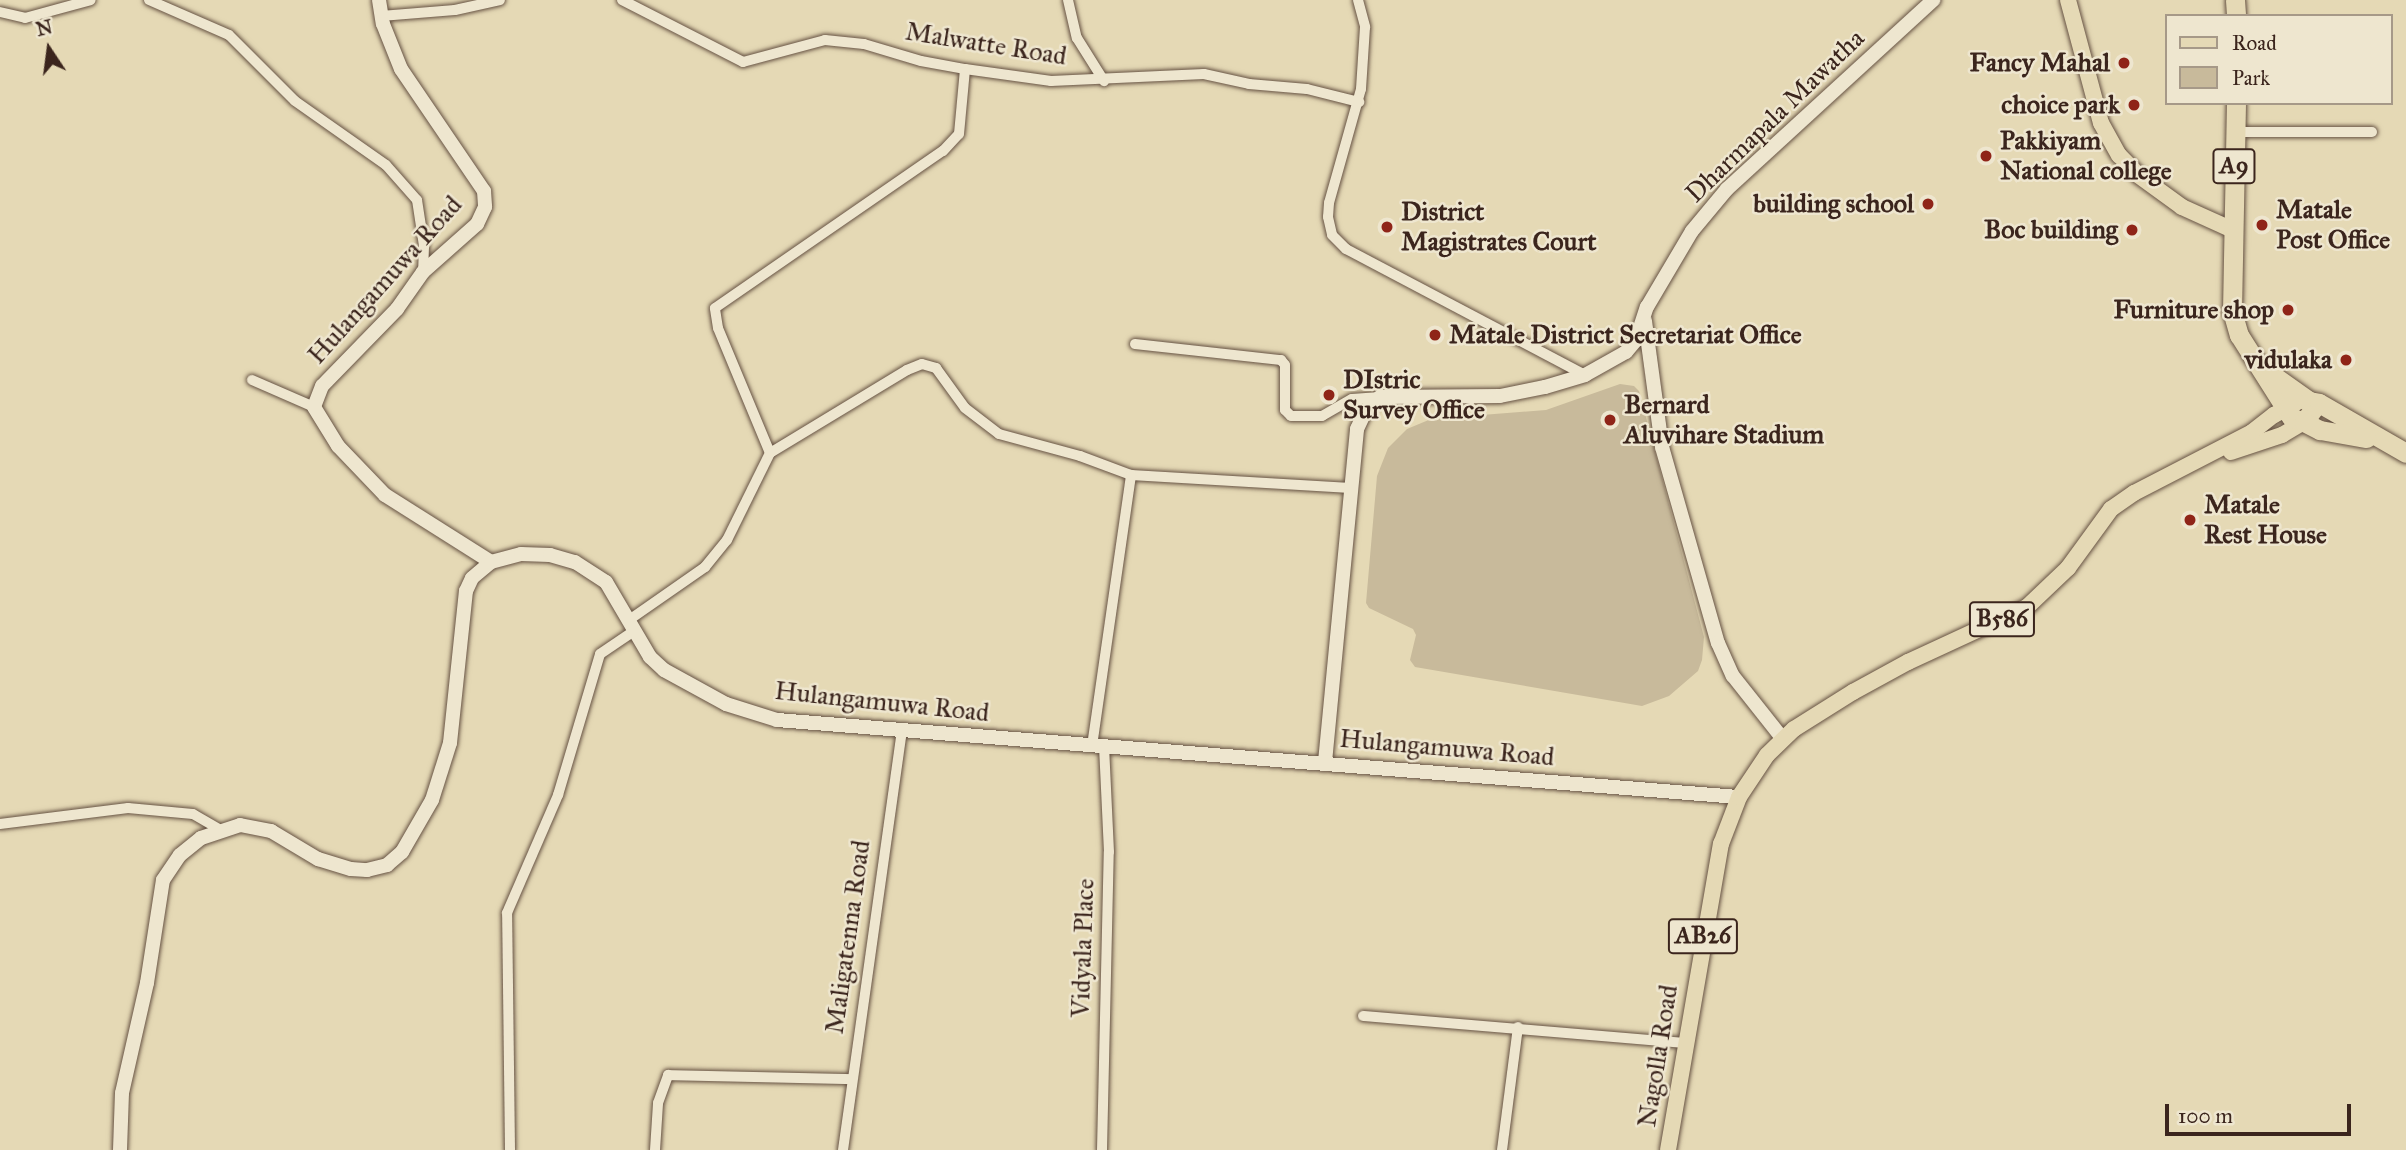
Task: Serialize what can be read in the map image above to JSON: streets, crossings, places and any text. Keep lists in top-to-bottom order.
{
  "streets": {
    "highway": ["A9"],
    "main road": ["B586", "AB26", "Nagolla Road"],
    "street": [
      "Malwatte Road",
      "Dharmapala Mawatha",
      "Hulangamuwa Road",
      "Maligatenna Road",
      "Vidyala Place"
    ]
  },
  "crossings": [
    ["A9", "B586"],
    ["Hulangamuwa Road", "Maligatenna Road"],
    ["Hulangamuwa Road", "Vidyala Place"],
    ["Hulangamuwa Road", "Nagolla Road"],
    ["B586", "Nagolla Road"]
  ],
  "places": [
    "Fancy Mahal",
    "choice park",
    "Pakkiyam National college",
    "building school",
    "Matale Post Office",
    "District Magistrates Court",
    "Boc building",
    "Furniture shop",
    "Matale District Secretariat Office",
    "vidulaka",
    "DIstric Survey Office",
    "Bernard Aluvihare Stadium",
    "Matale Rest House"
  ],
  "legend": ["Road", "Park"],
  "scale_bar": "100 m",
  "north": "top"
}
